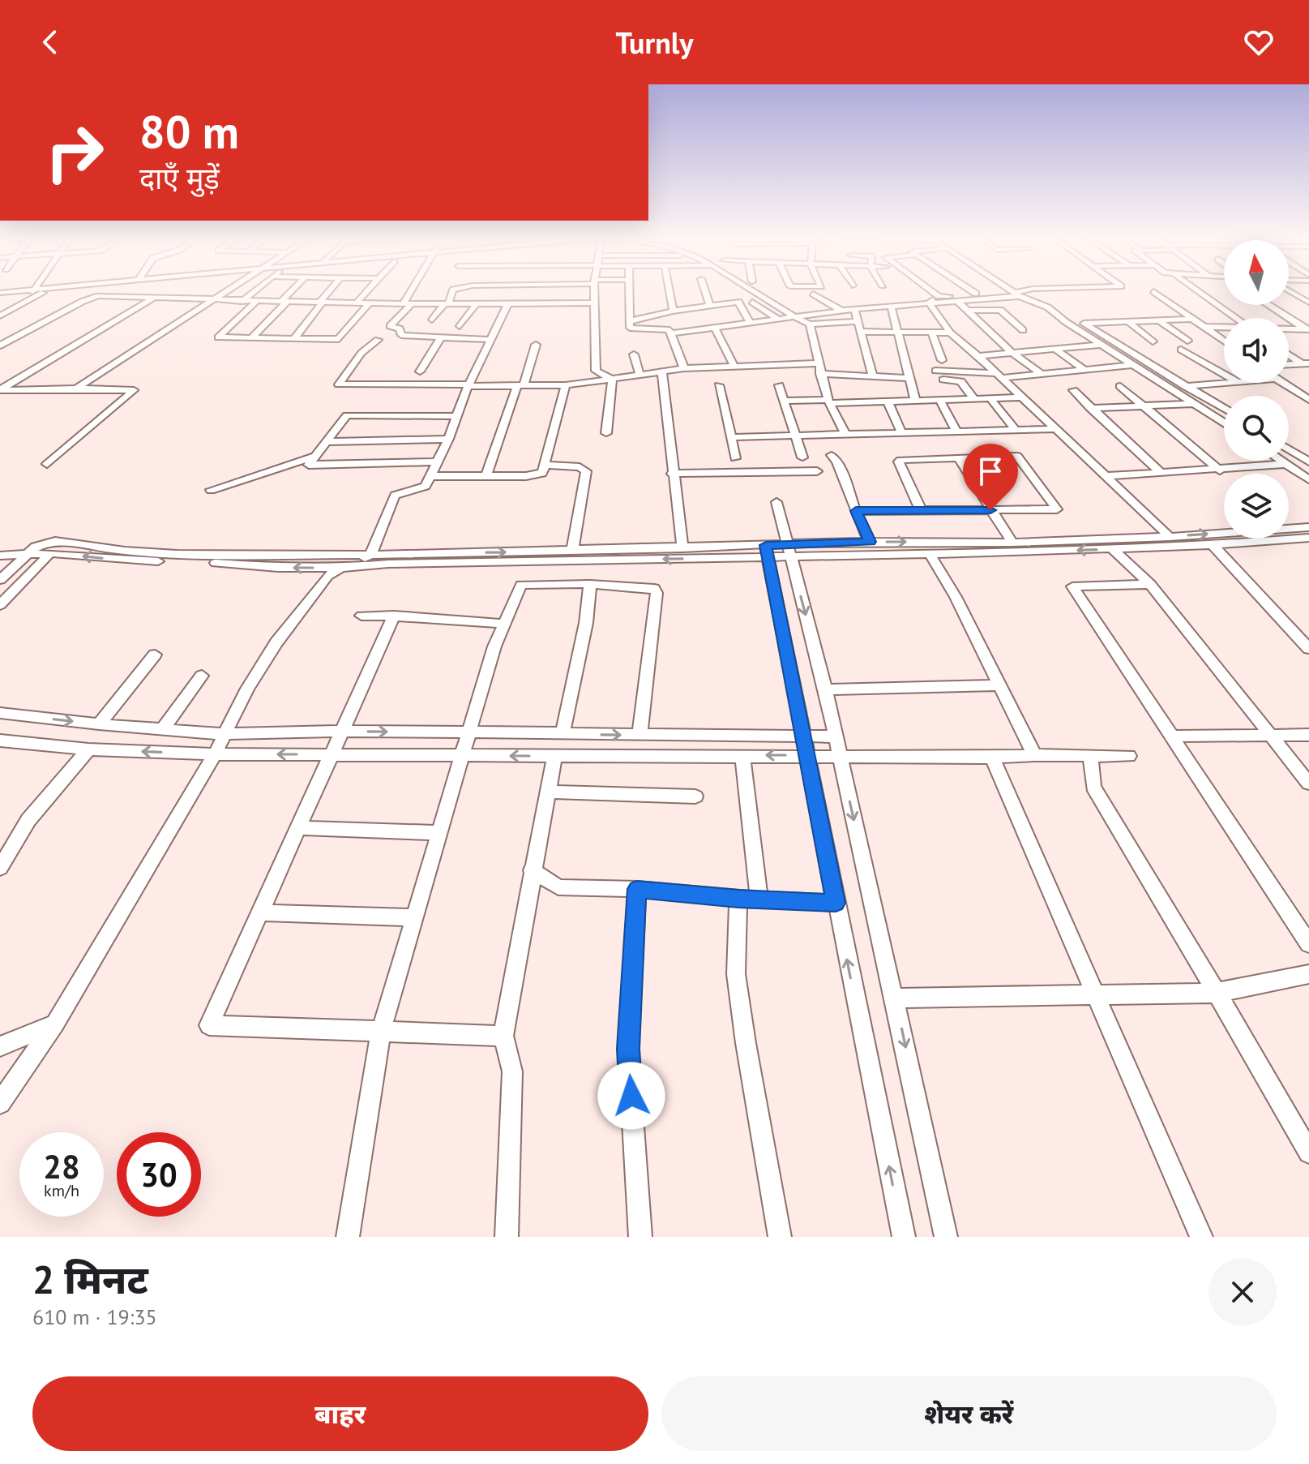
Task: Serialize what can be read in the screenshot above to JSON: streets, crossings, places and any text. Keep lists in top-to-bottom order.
{
  "north": "top",
  "page": {
    "header": "Turnly",
    "turn": ["80 m", "दाएँ मुड़ें"],
    "speed": "28 km/h",
    "limit": "30",
    "heading": ["2 मिनट", "610 m · 19:35"],
    "buttons": ["बाहर", "शेयर करें"]
  }
}
